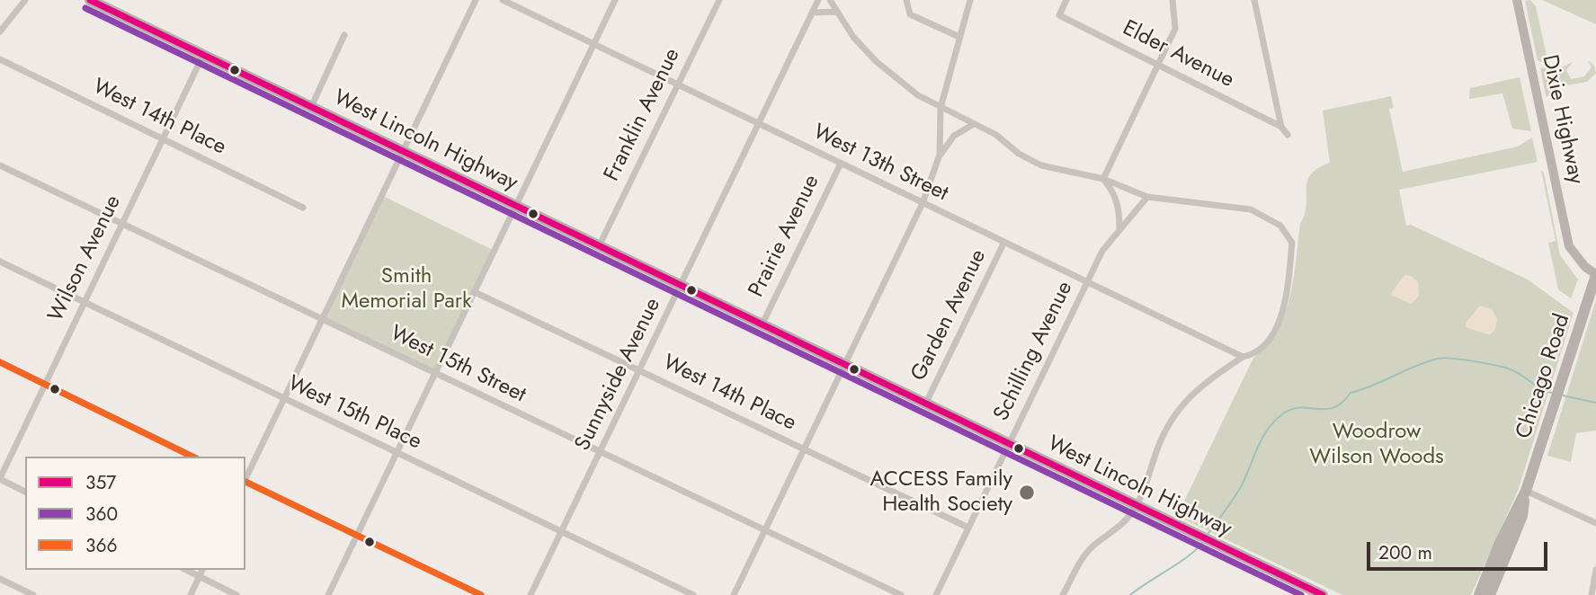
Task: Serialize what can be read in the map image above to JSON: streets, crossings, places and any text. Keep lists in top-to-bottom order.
{
  "streets": {
    "main road": ["Dixie Highway", "West Lincoln Highway", "Chicago Road"],
    "street": [
      "Elder Avenue",
      "Franklin Avenue",
      "West 14th Place",
      "West 13th Street",
      "Prairie Avenue",
      "Wilson Avenue",
      "Garden Avenue",
      "Schilling Avenue",
      "West 15th Street",
      "Sunnyside Avenue",
      "West 15th Place"
    ]
  },
  "crossings": [
    ["Franklin Avenue", "West Lincoln Highway"],
    ["Franklin Avenue", "West 13th Street"],
    ["West 14th Place", "Wilson Avenue"],
    ["West 14th Place", "Schilling Avenue"],
    ["West 14th Place", "Sunnyside Avenue"],
    ["Dixie Highway", "Chicago Road"],
    ["West Lincoln Highway", "Prairie Avenue"],
    ["West Lincoln Highway", "Wilson Avenue"],
    ["West Lincoln Highway", "Garden Avenue"],
    ["West Lincoln Highway", "Schilling Avenue"],
    ["West Lincoln Highway", "Sunnyside Avenue"],
    ["West 13th Street", "Prairie Avenue"],
    ["West 13th Street", "Garden Avenue"],
    ["West 13th Street", "Schilling Avenue"],
    ["West 13th Street", "Sunnyside Avenue"],
    ["Wilson Avenue", "West 15th Street"],
    ["Wilson Avenue", "West 15th Place"],
    ["West 15th Street", "Sunnyside Avenue"],
    ["Sunnyside Avenue", "West 15th Place"]
  ],
  "parks": ["Smith Memorial Park", "Woodrow Wilson Woods"],
  "places": ["ACCESS Family Health Society"],
  "lines": ["transit line 357", "transit line 360", "transit line 366"],
  "legend": ["357", "360", "366"],
  "scale_bar": "200 m"
}
